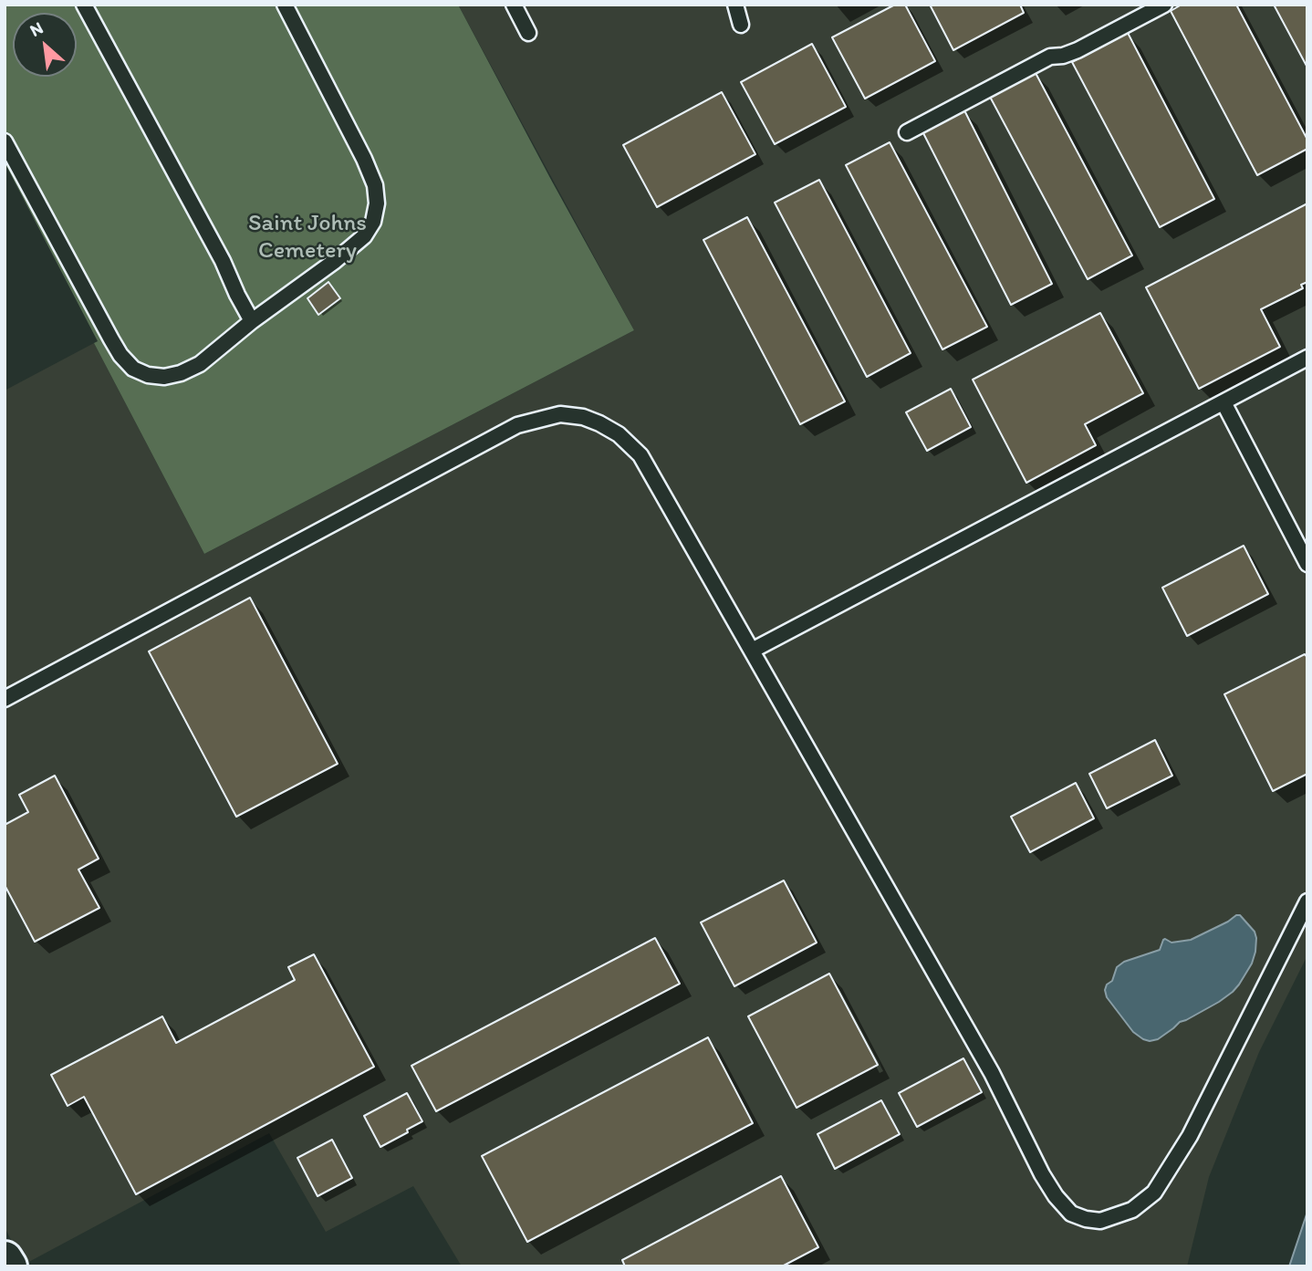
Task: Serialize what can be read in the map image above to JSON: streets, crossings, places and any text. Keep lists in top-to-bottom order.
{
  "parks": ["Saint Johns Cemetery"],
  "north": "top left"
}
